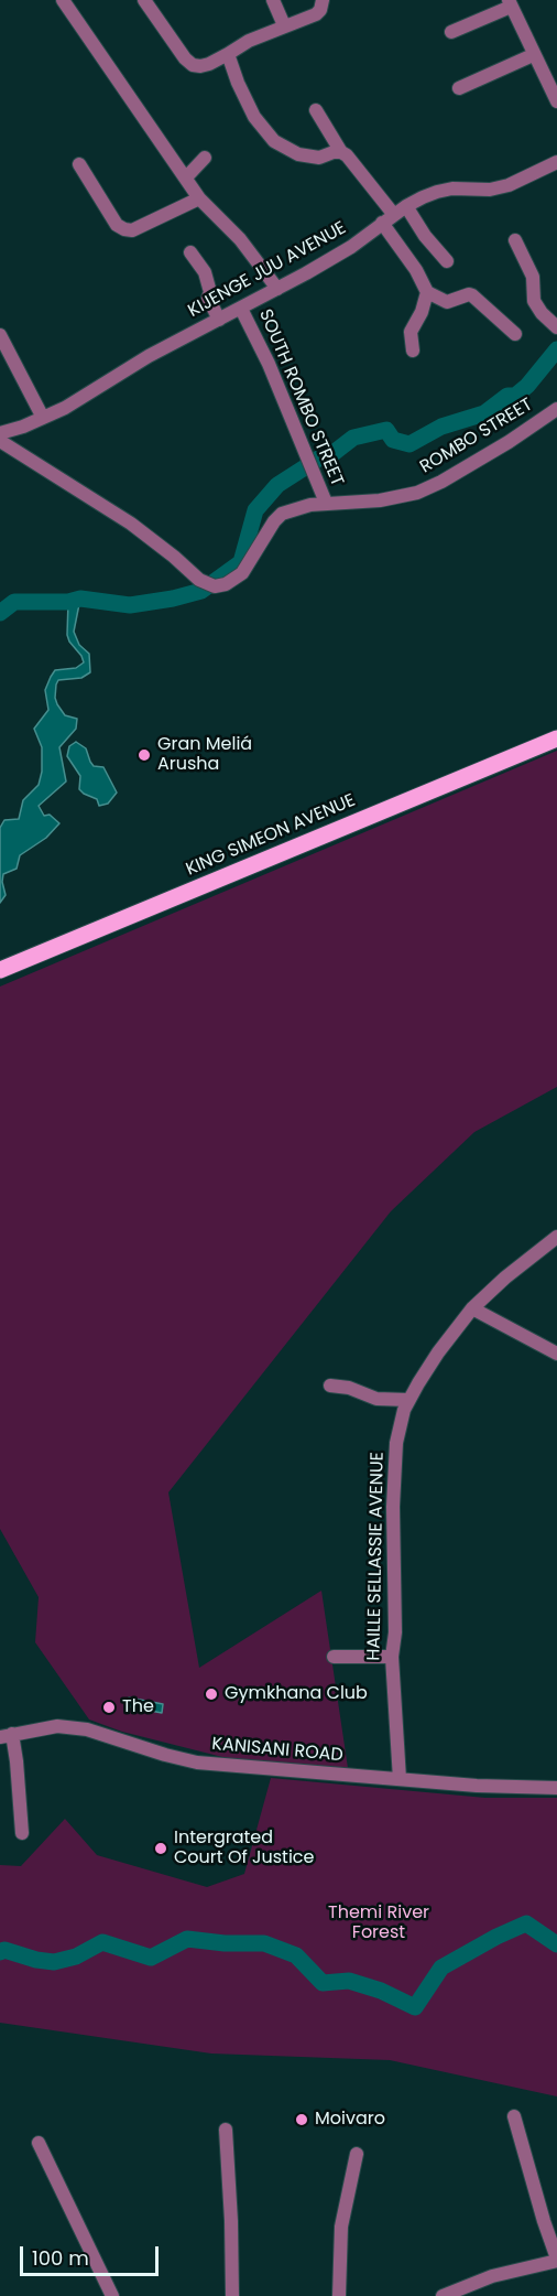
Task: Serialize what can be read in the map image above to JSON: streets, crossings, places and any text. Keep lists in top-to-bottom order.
{
  "streets": {
    "main road": ["KING SIMEON AVENUE"],
    "street": [
      "KIJENGE JUU AVENUE",
      "SOUTH ROMBO STREET",
      "ROMBO STREET",
      "HAILLE SELLASSIE AVENUE",
      "KANISANI ROAD"
    ]
  },
  "crossings": [
    ["KIJENGE JUU AVENUE", "SOUTH ROMBO STREET"],
    ["SOUTH ROMBO STREET", "ROMBO STREET"],
    ["HAILLE SELLASSIE AVENUE", "KANISANI ROAD"]
  ],
  "parks": ["Themi River Forest"],
  "places": [
    "Gran Meliá Arusha",
    "Gymkhana Club",
    "The",
    "Intergrated Court Of Justice",
    "Moivaro"
  ],
  "scale_bar": "100 m"
}
